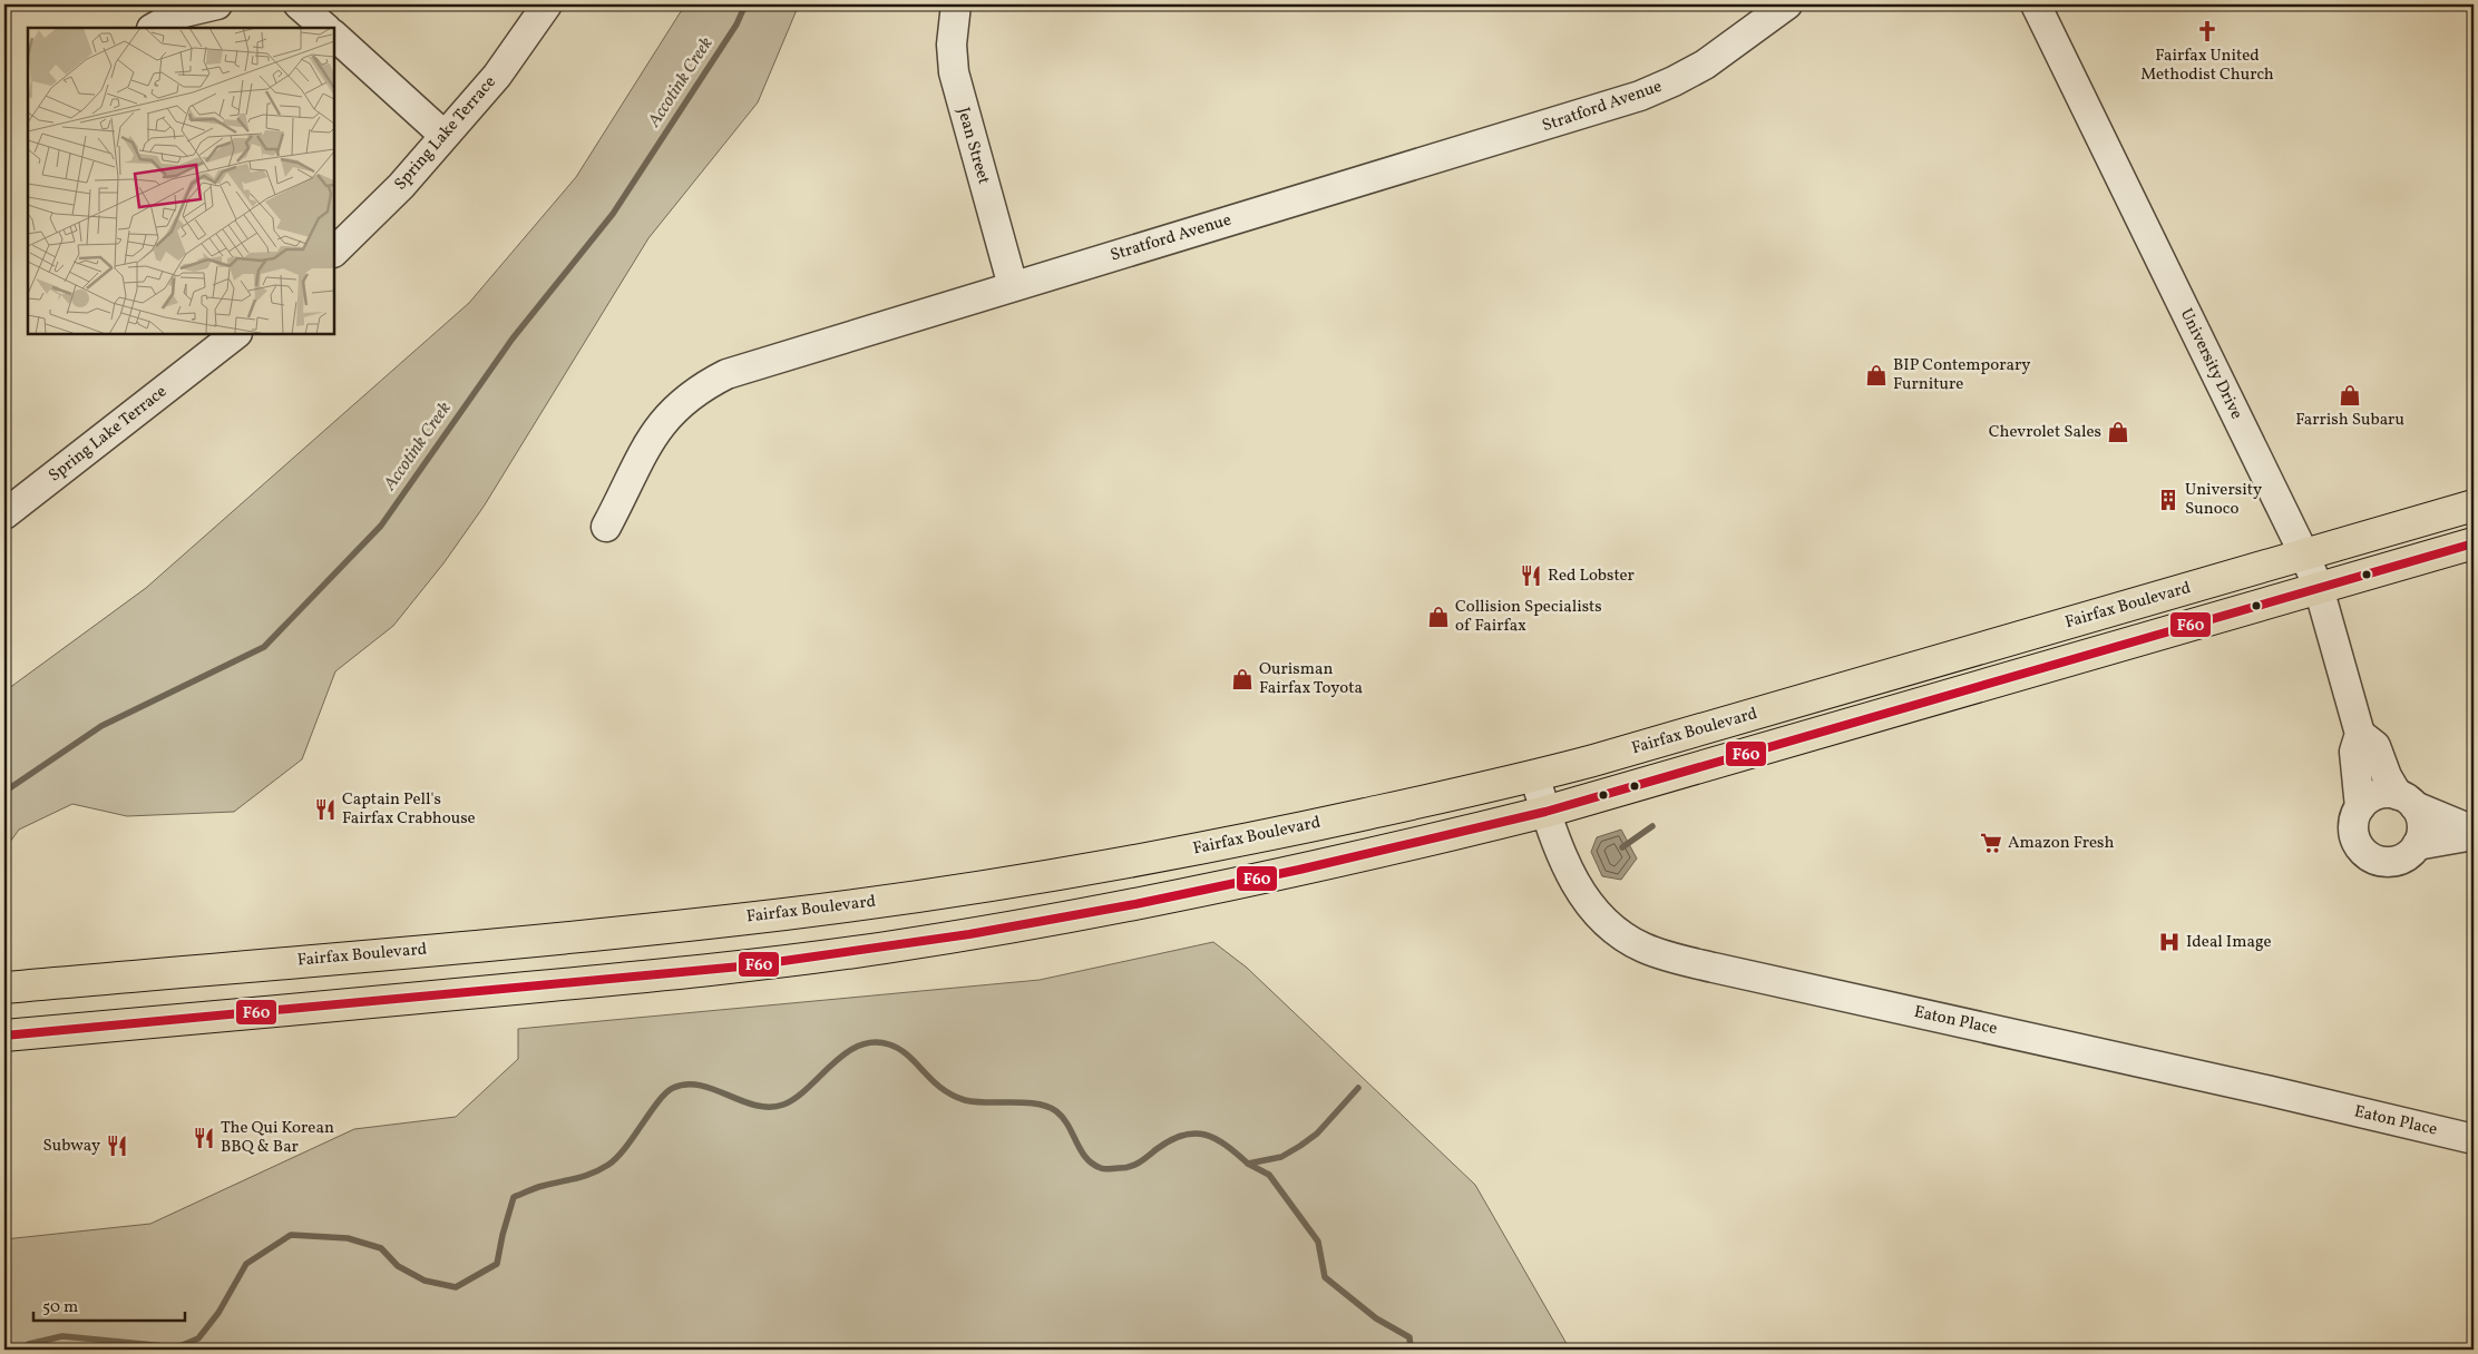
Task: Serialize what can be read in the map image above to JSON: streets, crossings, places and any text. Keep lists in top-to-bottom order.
{
  "streets": {
    "main road": ["Fairfax Boulevard"],
    "street": [
      "Stratford Avenue",
      "Spring Lake Terrace",
      "Jean Street",
      "University Drive",
      "Eaton Place"
    ]
  },
  "crossings": [
    ["Stratford Avenue", "Jean Street"],
    ["University Drive", "Fairfax Boulevard"],
    ["Fairfax Boulevard", "Eaton Place"]
  ],
  "water": ["Accotink Creek"],
  "places": {
    "church": ["Fairfax United Methodist Church"],
    "shop": [
      "BIP Contemporary Furniture",
      "Farrish Subaru",
      "Chevrolet Sales",
      "Collision Specialists of Fairfax",
      "Ourisman Fairfax Toyota"
    ],
    "building": ["University Sunoco"],
    "restaurant": [
      "Red Lobster",
      "Captain Pell's Fairfax Crabhouse",
      "The Qui Korean BBQ & Bar",
      "Subway"
    ],
    "supermarket": ["Amazon Fresh"],
    "hospital": ["Ideal Image"]
  },
  "lines": ["transit line F60"],
  "scale_bar": "50 m"
}
